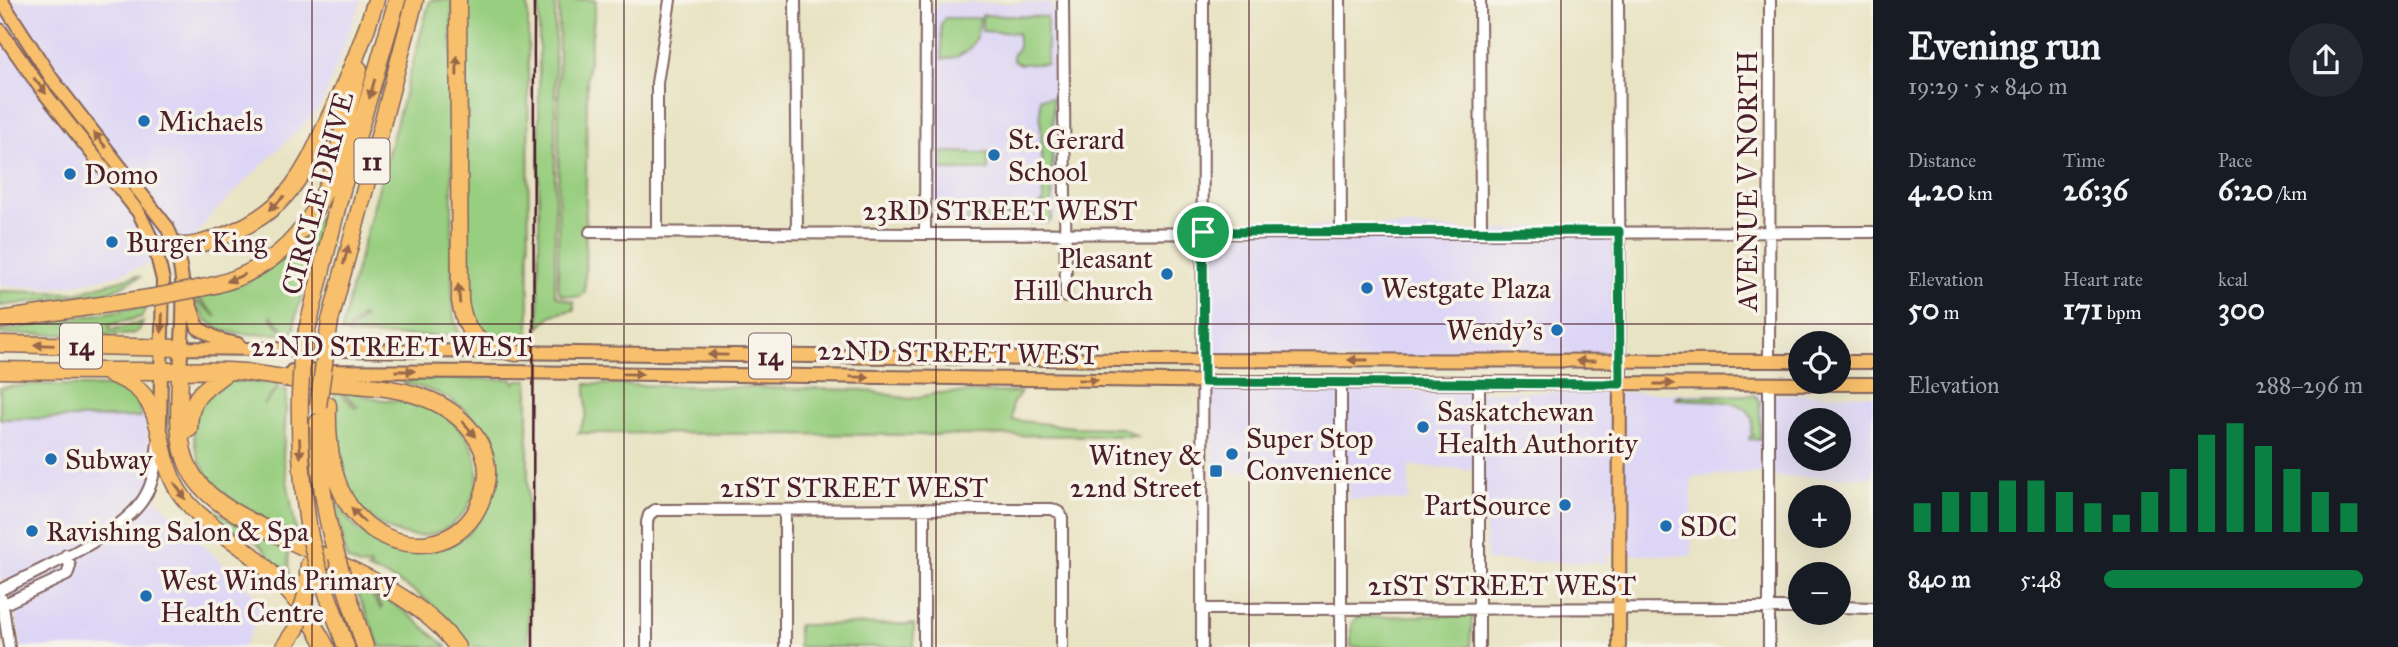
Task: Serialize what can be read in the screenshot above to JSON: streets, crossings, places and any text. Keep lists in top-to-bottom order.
{
  "streets": {
    "highway": [
      "11",
      "CIRCLE DRIVE",
      "14",
      "22ND STREET WEST"
    ],
    "street": ["AVENUE V NORTH", "23RD STREET WEST", "21ST STREET WEST"]
  },
  "crossings": [
    ["AVENUE V NORTH", "23RD STREET WEST"],
    ["AVENUE V NORTH", "22ND STREET WEST"]
  ],
  "places": {
    "other": [
      "Michaels",
      "St. Gerard School",
      "Domo",
      "Burger King",
      "Pleasant Hill Church",
      "Westgate Plaza",
      "Wendy's",
      "Saskatchewan Health Authority",
      "Super Stop Convenience",
      "Subway",
      "PartSource",
      "SDC",
      "Ravishing Salon & Spa",
      "West Winds Primary Health Centre"
    ],
    "transit": ["Witney & 22nd Street"]
  },
  "page": {
    "heading": ["Evening run", "19:29 · 5 × 840 m"],
    "stats": [
      ["Distance", "4.20 km"],
      ["Time", "26:36"],
      ["Pace", "6:20 /km"],
      ["Elevation", "50 m"],
      ["Heart rate", "171 bpm"],
      ["kcal", "300"]
    ],
    "map_buttons": ["+", "−"],
    "chart": ["Elevation", "288–296 m"],
    "list": [
      {
        "name": "840 m",
        "note": "5:48"
      }
    ]
  }
}
